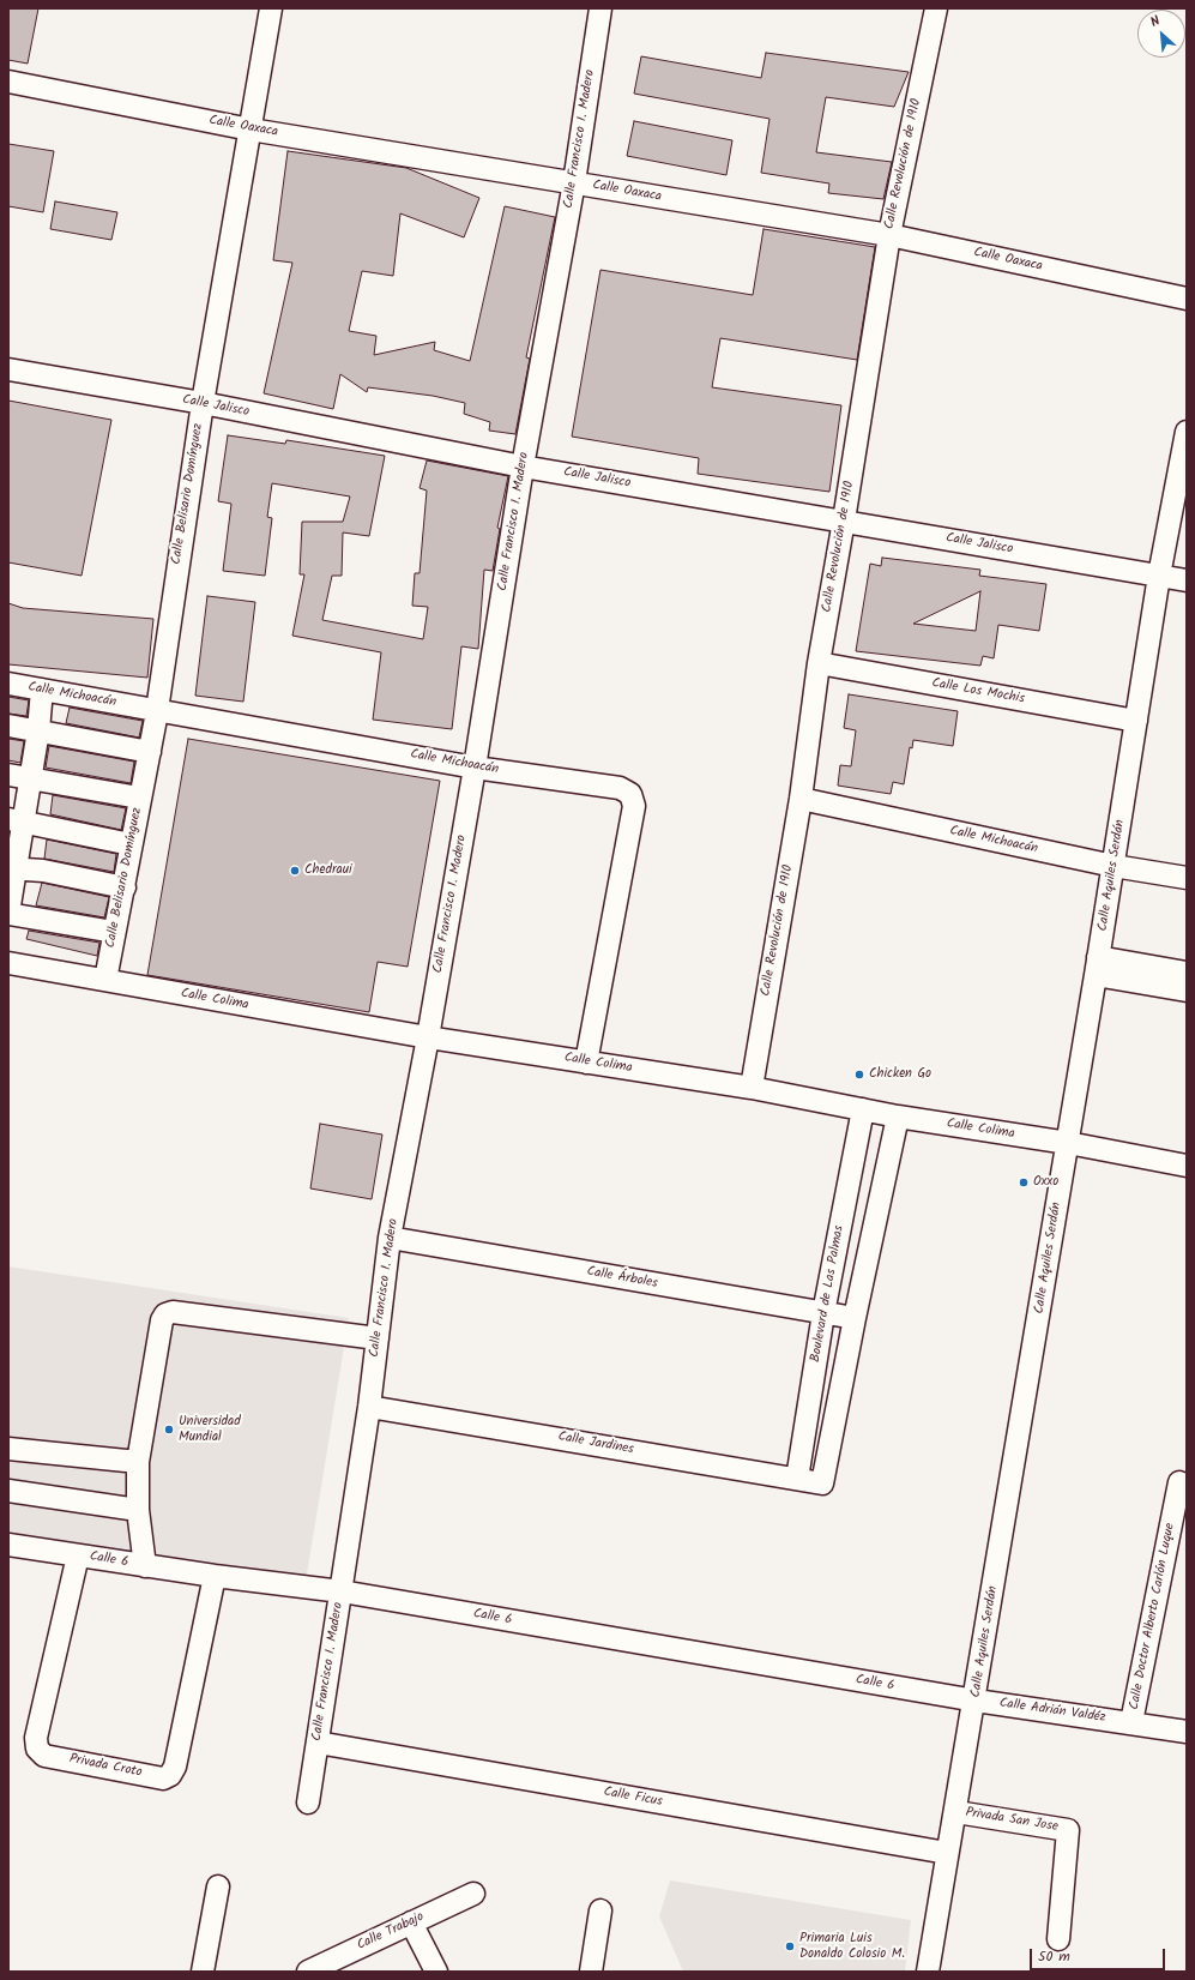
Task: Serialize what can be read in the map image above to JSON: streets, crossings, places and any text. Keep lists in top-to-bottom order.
{
  "streets": {
    "street": [
      "Calle Oaxaca",
      "Calle Francisco I. Madero",
      "Calle Revolución de 1910",
      "Calle Jalisco",
      "Calle Belisario Domínguez",
      "Calle Los Mochis",
      "Calle Michoacán",
      "Calle Aquiles Serdán",
      "Calle Colima",
      "Calle Árboles",
      "Boulevard de Las Palmas",
      "Calle Jardines",
      "Calle 6",
      "Calle Doctor Alberto Carlón Luque",
      "Calle Adrián Valdéz",
      "Privada Croto",
      "Calle Ficus",
      "Privada San Jose",
      "Calle Trabajo"
    ]
  },
  "crossings": [
    ["Calle Oaxaca", "Calle Francisco I. Madero"],
    ["Calle Oaxaca", "Calle Revolución de 1910"],
    ["Calle Oaxaca", "Calle Belisario Domínguez"],
    ["Calle Francisco I. Madero", "Calle Jalisco"],
    ["Calle Francisco I. Madero", "Calle Michoacán"],
    ["Calle Francisco I. Madero", "Calle Colima"],
    ["Calle Francisco I. Madero", "Calle Árboles"],
    ["Calle Francisco I. Madero", "Calle Jardines"],
    ["Calle Francisco I. Madero", "Calle 6"],
    ["Calle Francisco I. Madero", "Calle Ficus"],
    ["Calle Revolución de 1910", "Calle Jalisco"],
    ["Calle Revolución de 1910", "Calle Los Mochis"],
    ["Calle Revolución de 1910", "Calle Michoacán"],
    ["Calle Revolución de 1910", "Calle Colima"],
    ["Calle Jalisco", "Calle Belisario Domínguez"],
    ["Calle Jalisco", "Calle Aquiles Serdán"],
    ["Calle Belisario Domínguez", "Calle Michoacán"],
    ["Calle Belisario Domínguez", "Calle Colima"],
    ["Calle Los Mochis", "Calle Aquiles Serdán"],
    ["Calle Michoacán", "Calle Aquiles Serdán"],
    ["Calle Michoacán", "Calle Colima"],
    ["Calle Aquiles Serdán", "Calle Colima"],
    ["Calle Aquiles Serdán", "Calle 6"],
    ["Calle Aquiles Serdán", "Calle Adrián Valdéz"],
    ["Calle Aquiles Serdán", "Calle Ficus"],
    ["Calle Aquiles Serdán", "Privada San Jose"],
    ["Calle Colima", "Boulevard de Las Palmas"],
    ["Calle Árboles", "Boulevard de Las Palmas"],
    ["Calle Árboles", "Calle Jardines"],
    ["Boulevard de Las Palmas", "Calle Jardines"],
    ["Calle 6", "Calle Adrián Valdéz"],
    ["Calle 6", "Privada Croto"],
    ["Calle Doctor Alberto Carlón Luque", "Calle Adrián Valdéz"]
  ],
  "places": [
    "Chedraui",
    "Chicken Go",
    "Oxxo",
    "Universidad Mundial",
    "Primaria Luis Donaldo Colosio M."
  ],
  "scale_bar": "50 m",
  "north": "top left"
}
